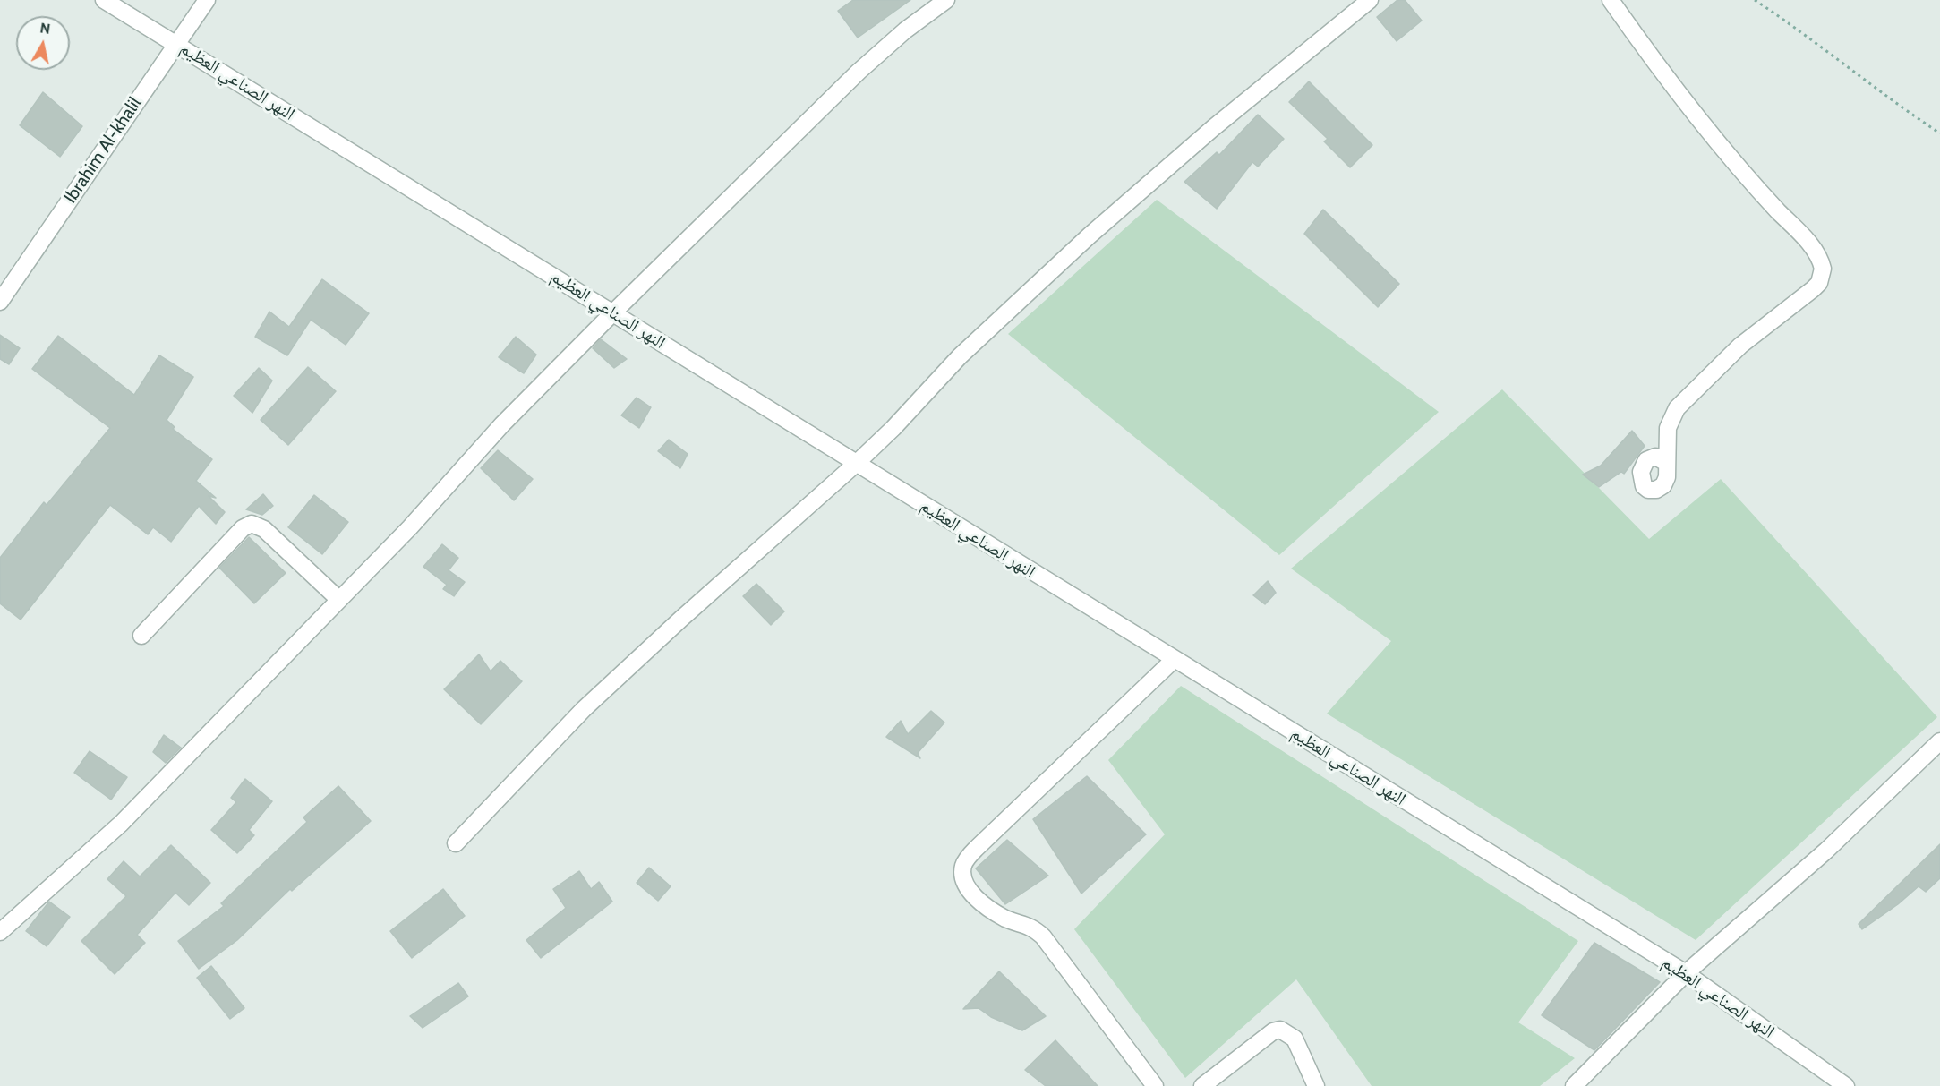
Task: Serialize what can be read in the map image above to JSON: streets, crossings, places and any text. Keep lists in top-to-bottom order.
{
  "streets": {
    "street": ["النهر الصناعي العظيم", "Ibrahim Al-khalil"]
  },
  "crossings": [
    ["النهر الصناعي العظيم", "Ibrahim Al-khalil"]
  ],
  "north": "top"
}
